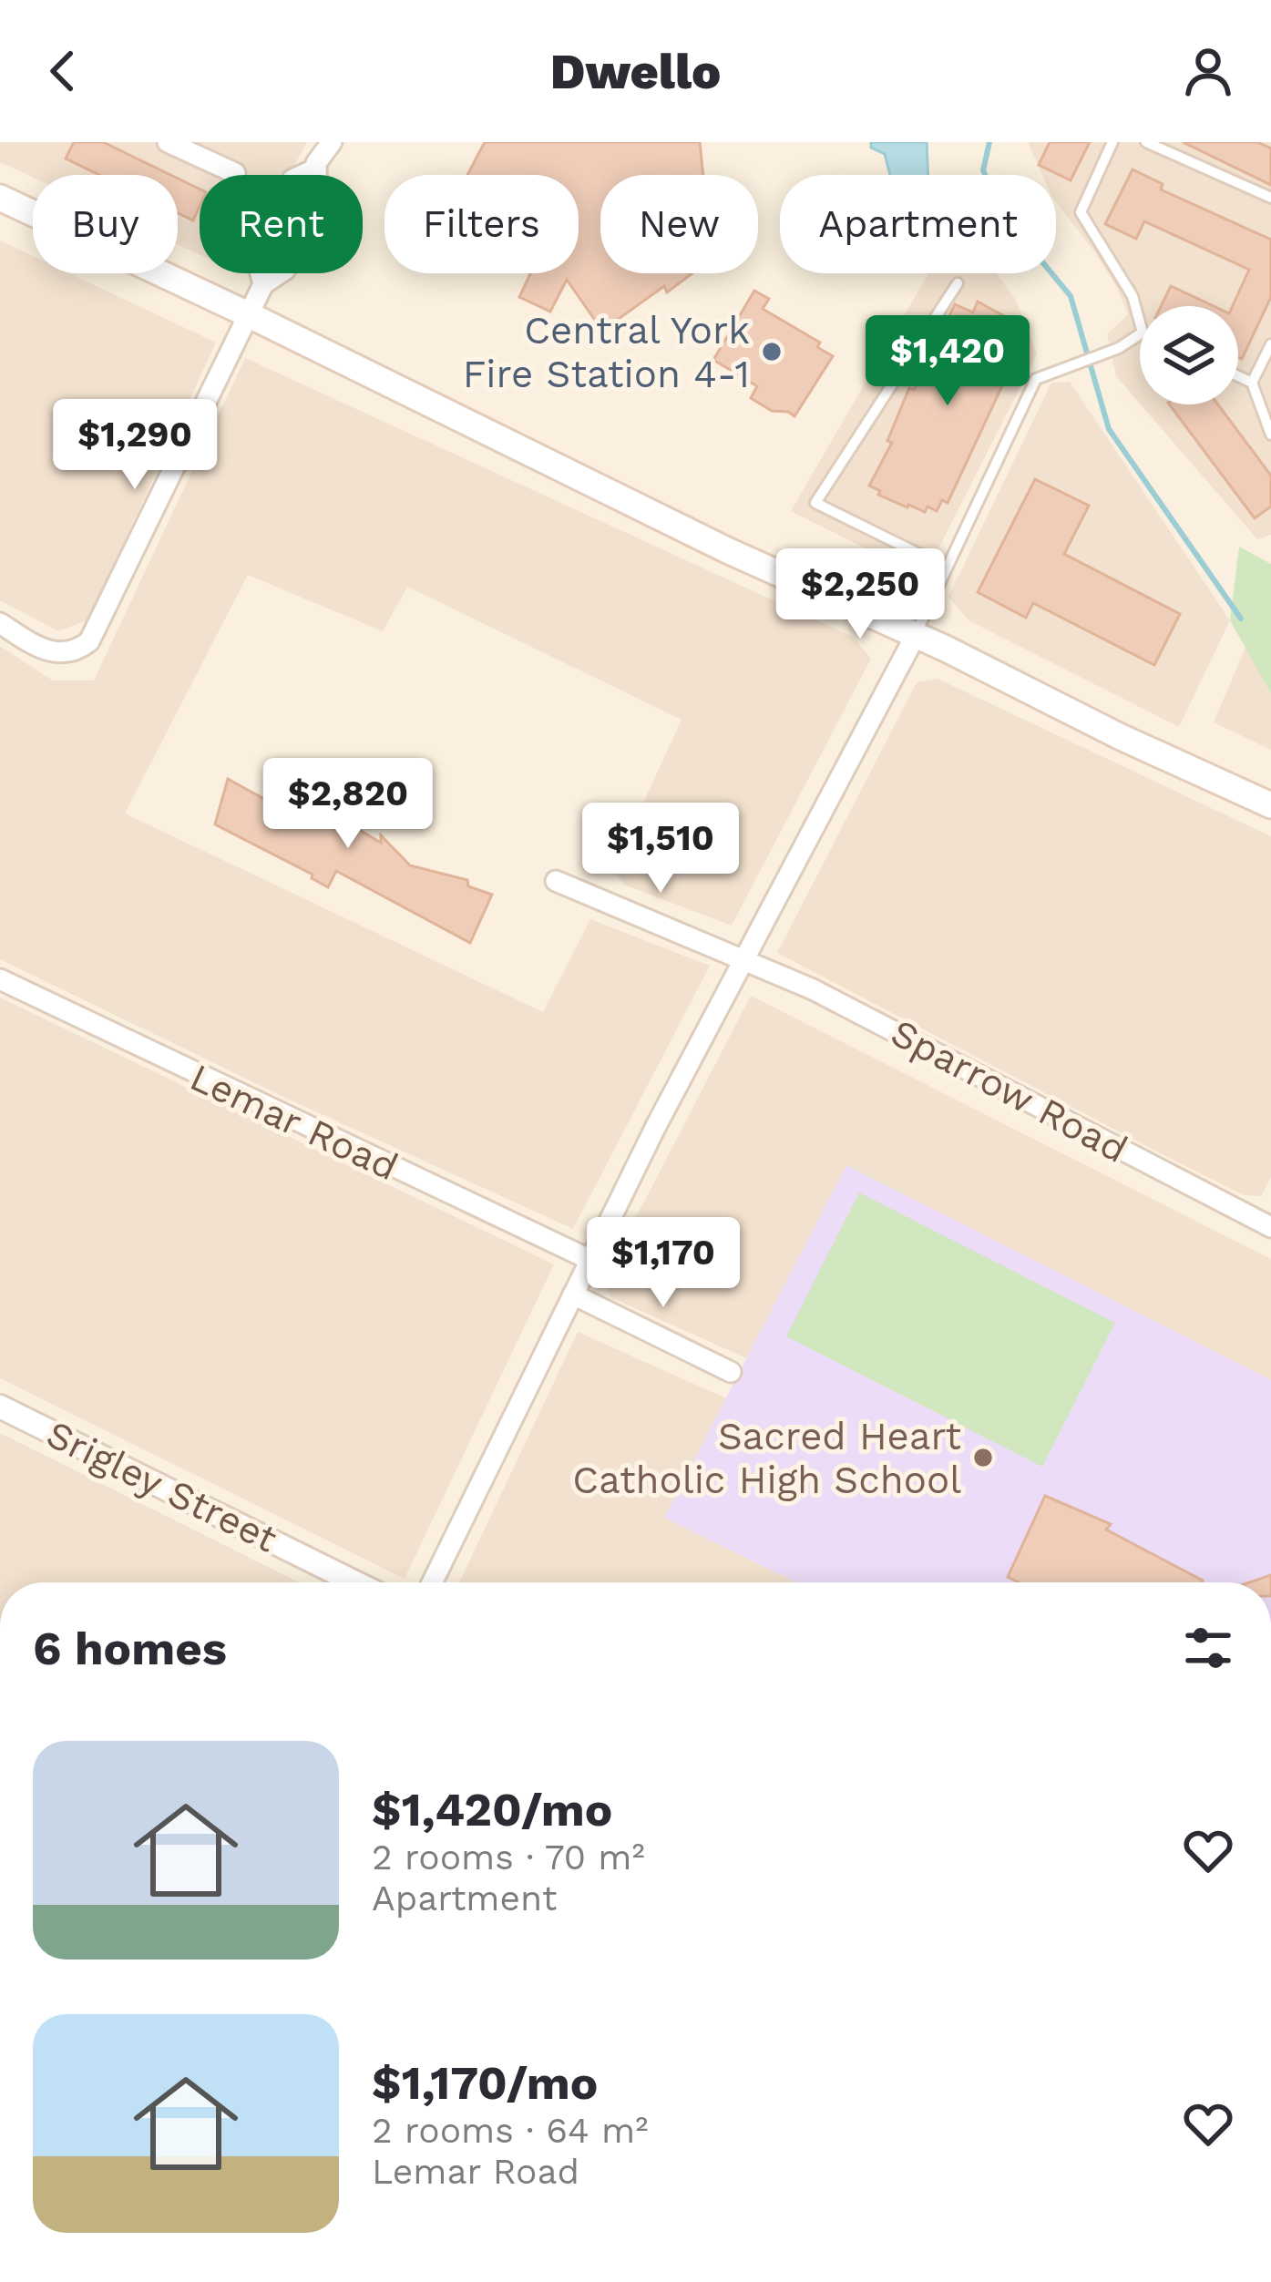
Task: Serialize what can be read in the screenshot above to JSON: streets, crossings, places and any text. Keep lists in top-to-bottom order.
{
  "streets": {
    "street": ["Sparrow Road", "Lemar Road", "Srigley Street"]
  },
  "places": ["Central York Fire Station 4-1", "Sacred Heart Catholic High School"],
  "page": {
    "header": "Dwello",
    "chip": [
      "Buy",
      "Rent",
      "Filters",
      "New",
      "Apartment"
    ],
    "price": [
      "$1,420",
      "$1,290",
      "$2,250",
      "$2,820",
      "$1,510",
      "$1,170"
    ],
    "heading": "6 homes",
    "list": [
      {
        "name": "$1,420/mo",
        "note": "2 rooms · 70 m² · Apartment"
      },
      {
        "name": "$1,170/mo",
        "note": "2 rooms · 64 m² · Lemar Road"
      }
    ]
  }
}
